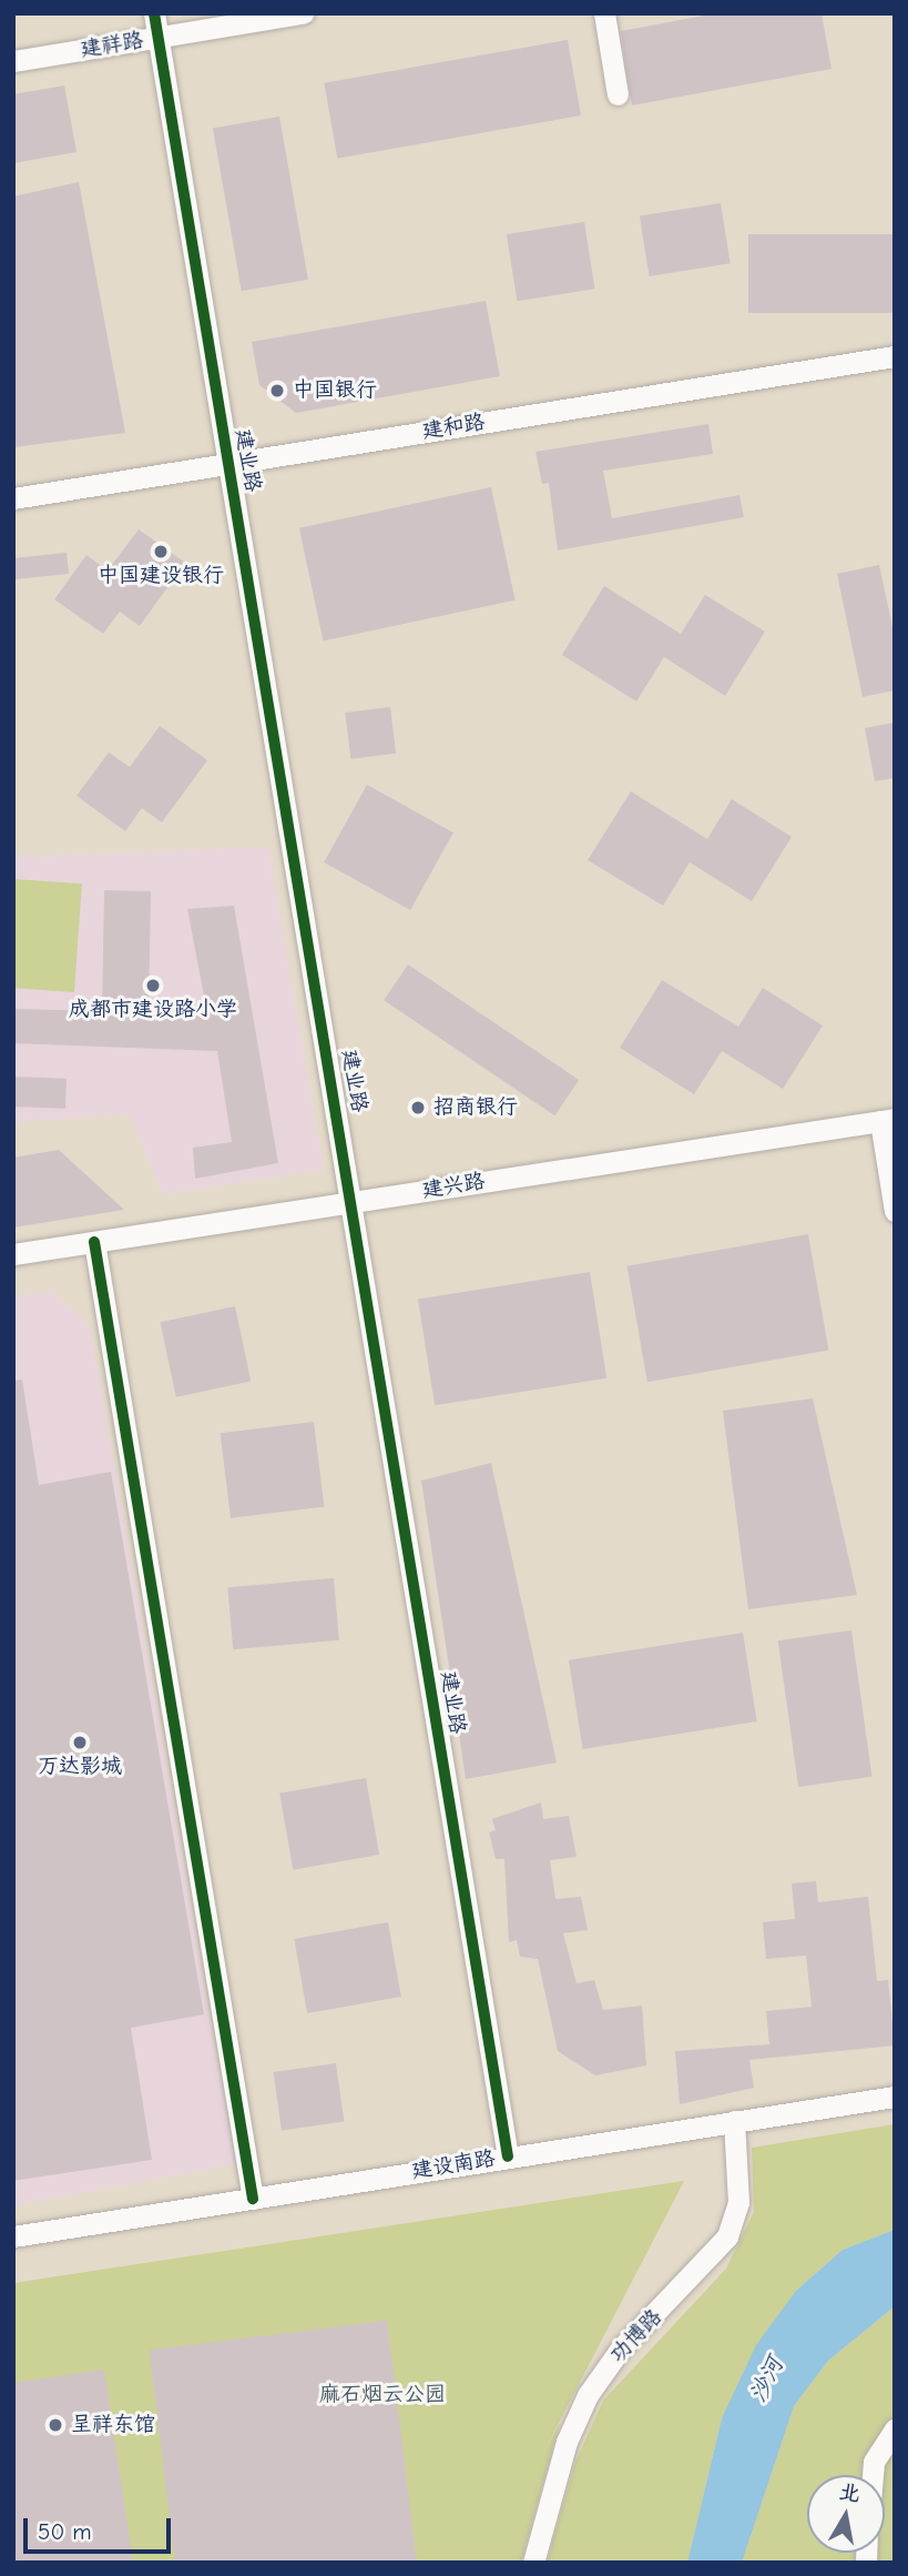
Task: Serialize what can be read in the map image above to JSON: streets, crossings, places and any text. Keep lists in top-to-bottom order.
{
  "streets": {
    "street": [
      "建祥路",
      "建和路",
      "建业路",
      "建兴路",
      "建设南路",
      "功博路"
    ]
  },
  "crossings": [
    ["建祥路", "建业路"],
    ["建和路", "建业路"],
    ["建业路", "建兴路"],
    ["建业路", "建设南路"],
    ["建设南路", "功博路"]
  ],
  "water": ["沙河"],
  "parks": ["麻石烟云公园"],
  "places": [
    "中国银行",
    "中国建设银行",
    "成都市建设路小学",
    "招商银行",
    "万达影城",
    "呈祥东馆"
  ],
  "scale_bar": "50 m",
  "north": "top"
}
